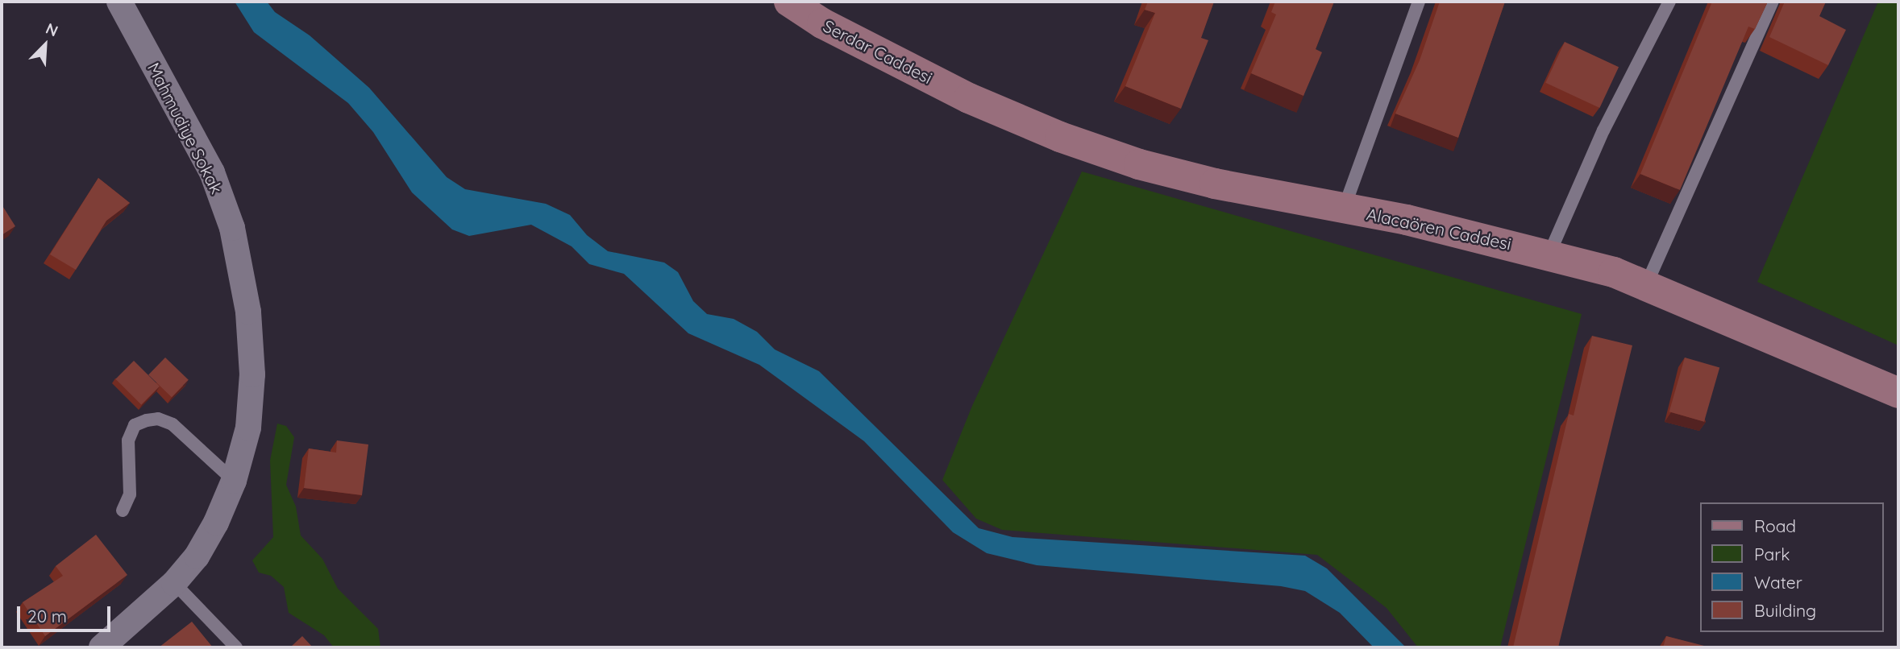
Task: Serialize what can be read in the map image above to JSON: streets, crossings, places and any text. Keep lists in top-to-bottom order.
{
  "streets": {
    "street": ["Serdar Caddesi", "Mahmudiye Sokak", "Alacaören Caddesi"]
  },
  "crossings": [
    ["Serdar Caddesi", "Alacaören Caddesi"]
  ],
  "legend": [
    "Road",
    "Park",
    "Water",
    "Building"
  ],
  "scale_bar": "20 m",
  "north": "top right"
}
